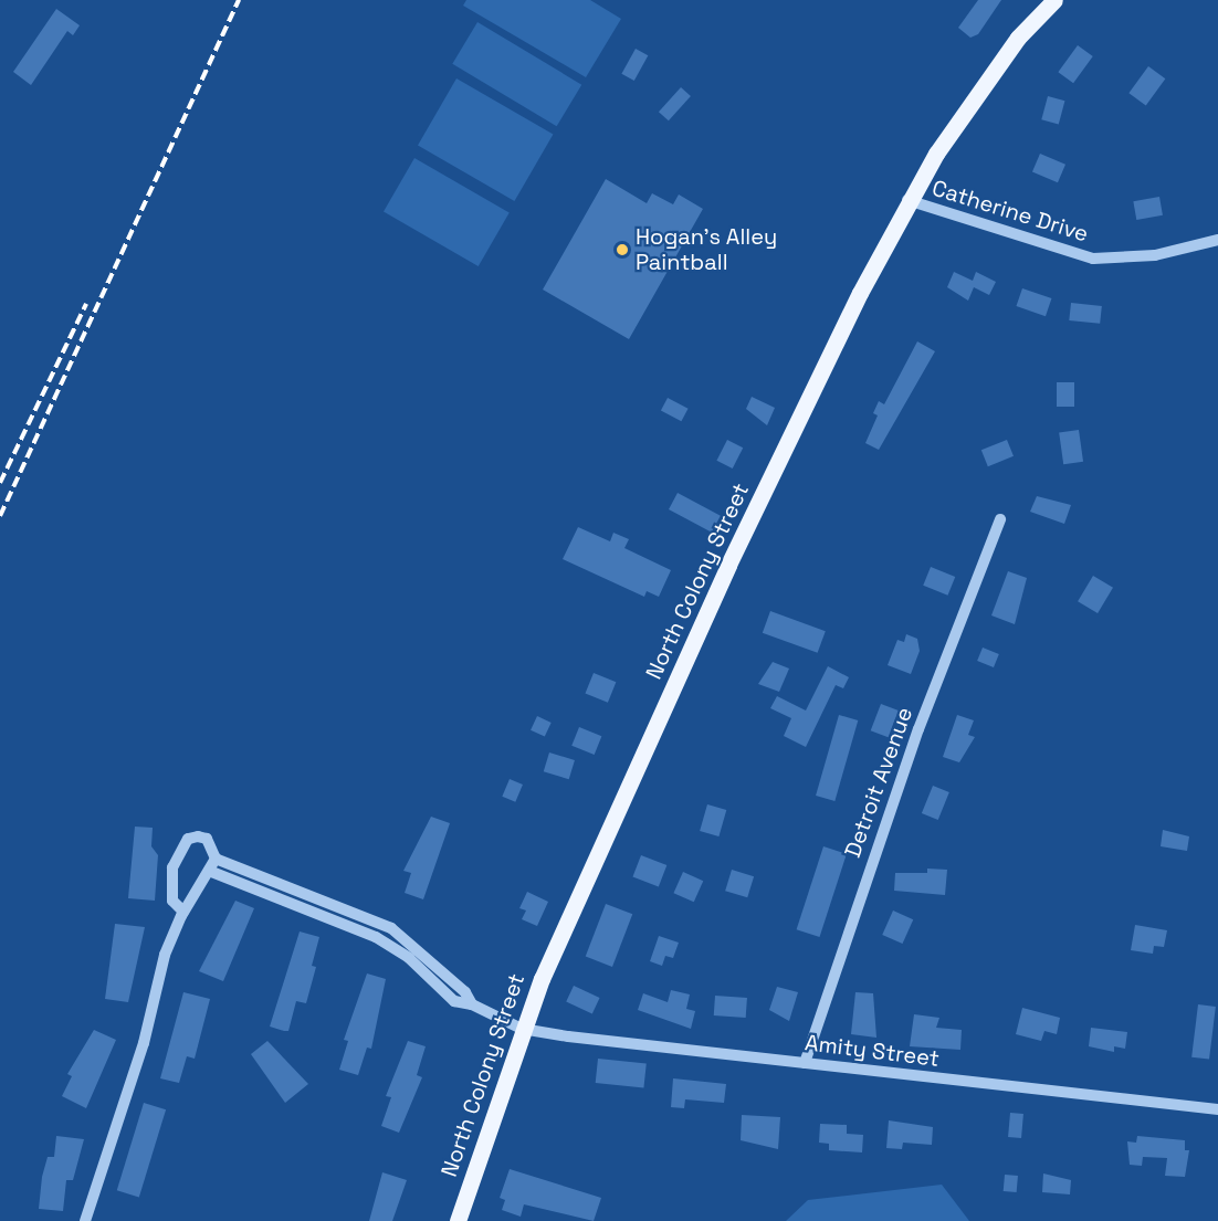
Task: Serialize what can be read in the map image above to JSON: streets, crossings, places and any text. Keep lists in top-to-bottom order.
{
  "streets": {
    "main road": ["North Colony Street"],
    "street": ["Catherine Drive", "Detroit Avenue", "Amity Street"]
  },
  "crossings": [
    ["Catherine Drive", "North Colony Street"],
    ["North Colony Street", "Amity Street"],
    ["Detroit Avenue", "Amity Street"]
  ],
  "places": ["Hogan's Alley Paintball"]
}
